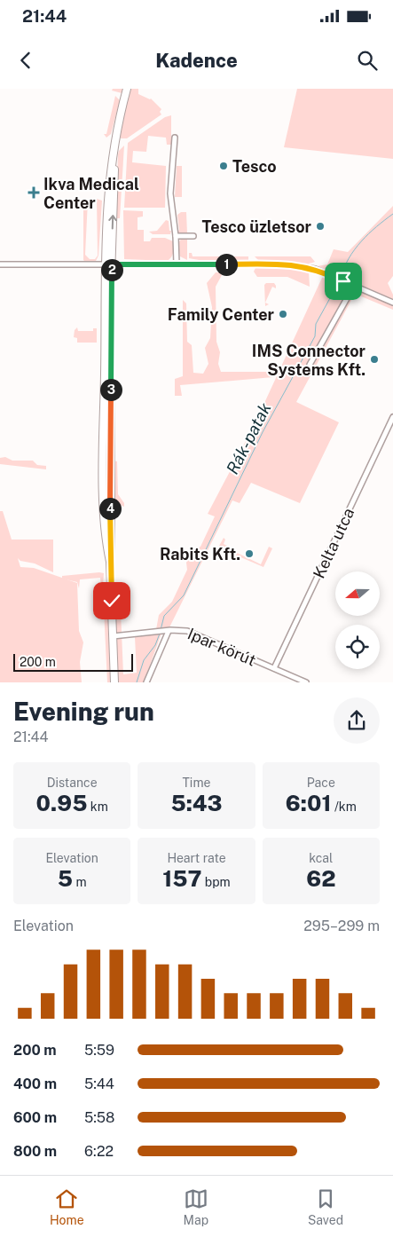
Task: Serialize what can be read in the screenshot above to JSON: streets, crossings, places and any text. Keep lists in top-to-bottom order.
{
  "streets": {
    "street": ["Kelta utca", "Ipar körút"]
  },
  "crossings": [
    ["Kelta utca", "Ipar körút"]
  ],
  "water": ["Rák-patak"],
  "places": {
    "other": [
      "Tesco",
      "Tesco üzletsor",
      "Family Center",
      "IMS Connector Systems Kft.",
      "Rabits Kft."
    ],
    "health": ["Ikva Medical Center"]
  },
  "scale_bar": "200 m",
  "north": "left",
  "page": {
    "status": "21:44",
    "header": "Kadence",
    "pins": [
      "1",
      "2",
      "3",
      "4"
    ],
    "scale": "200 m",
    "heading": ["Evening run", "21:44"],
    "stats": [
      ["Distance", "0.95 km"],
      ["Time", "5:43"],
      ["Pace", "6:01 /km"],
      ["Elevation", "5 m"],
      ["Heart rate", "157 bpm"],
      ["kcal", "62"]
    ],
    "chart": ["Elevation", "295–299 m"],
    "list": [
      {
        "name": "200 m",
        "note": "5:59"
      },
      {
        "name": "400 m",
        "note": "5:44"
      },
      {
        "name": "600 m",
        "note": "5:58"
      },
      {
        "name": "800 m",
        "note": "6:22"
      }
    ],
    "tabs": ["Home", "Map", "Saved"]
  }
}
